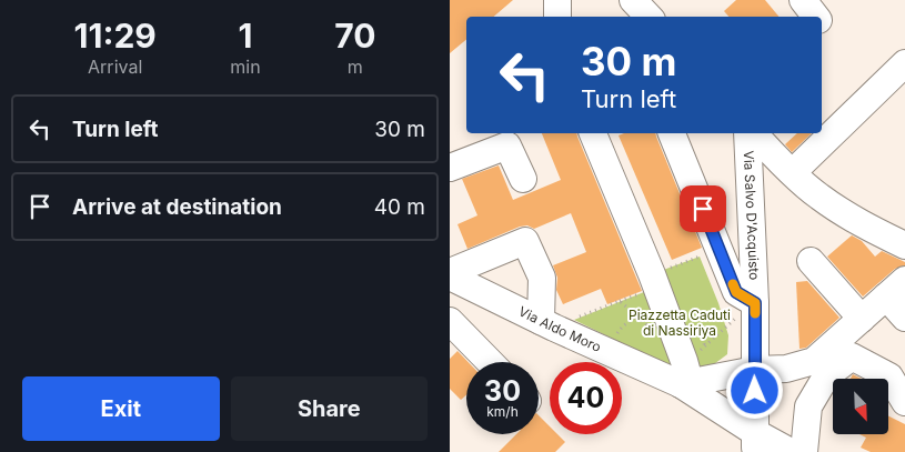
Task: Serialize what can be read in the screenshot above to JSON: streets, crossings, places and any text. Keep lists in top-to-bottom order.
{
  "streets": {
    "street": ["Via Salvo D'Acquisto", "Via Aldo Moro"]
  },
  "crossings": [
    ["Via Salvo D'Acquisto", "Via Aldo Moro"]
  ],
  "parks": ["Piazzetta Caduti di Nassiriya"],
  "north": "bottom right",
  "page": {
    "eta": [
      "11:29",
      "Arrival",
      "1",
      "min",
      "70",
      "m"
    ],
    "turn": ["30 m", "Turn left"],
    "list": [
      {
        "name": "Turn left",
        "value": "30 m"
      },
      {
        "name": "Arrive at destination",
        "value": "40 m"
      }
    ],
    "speed": "30 km/h",
    "limit": "40",
    "buttons": ["Exit", "Share"]
  }
}
